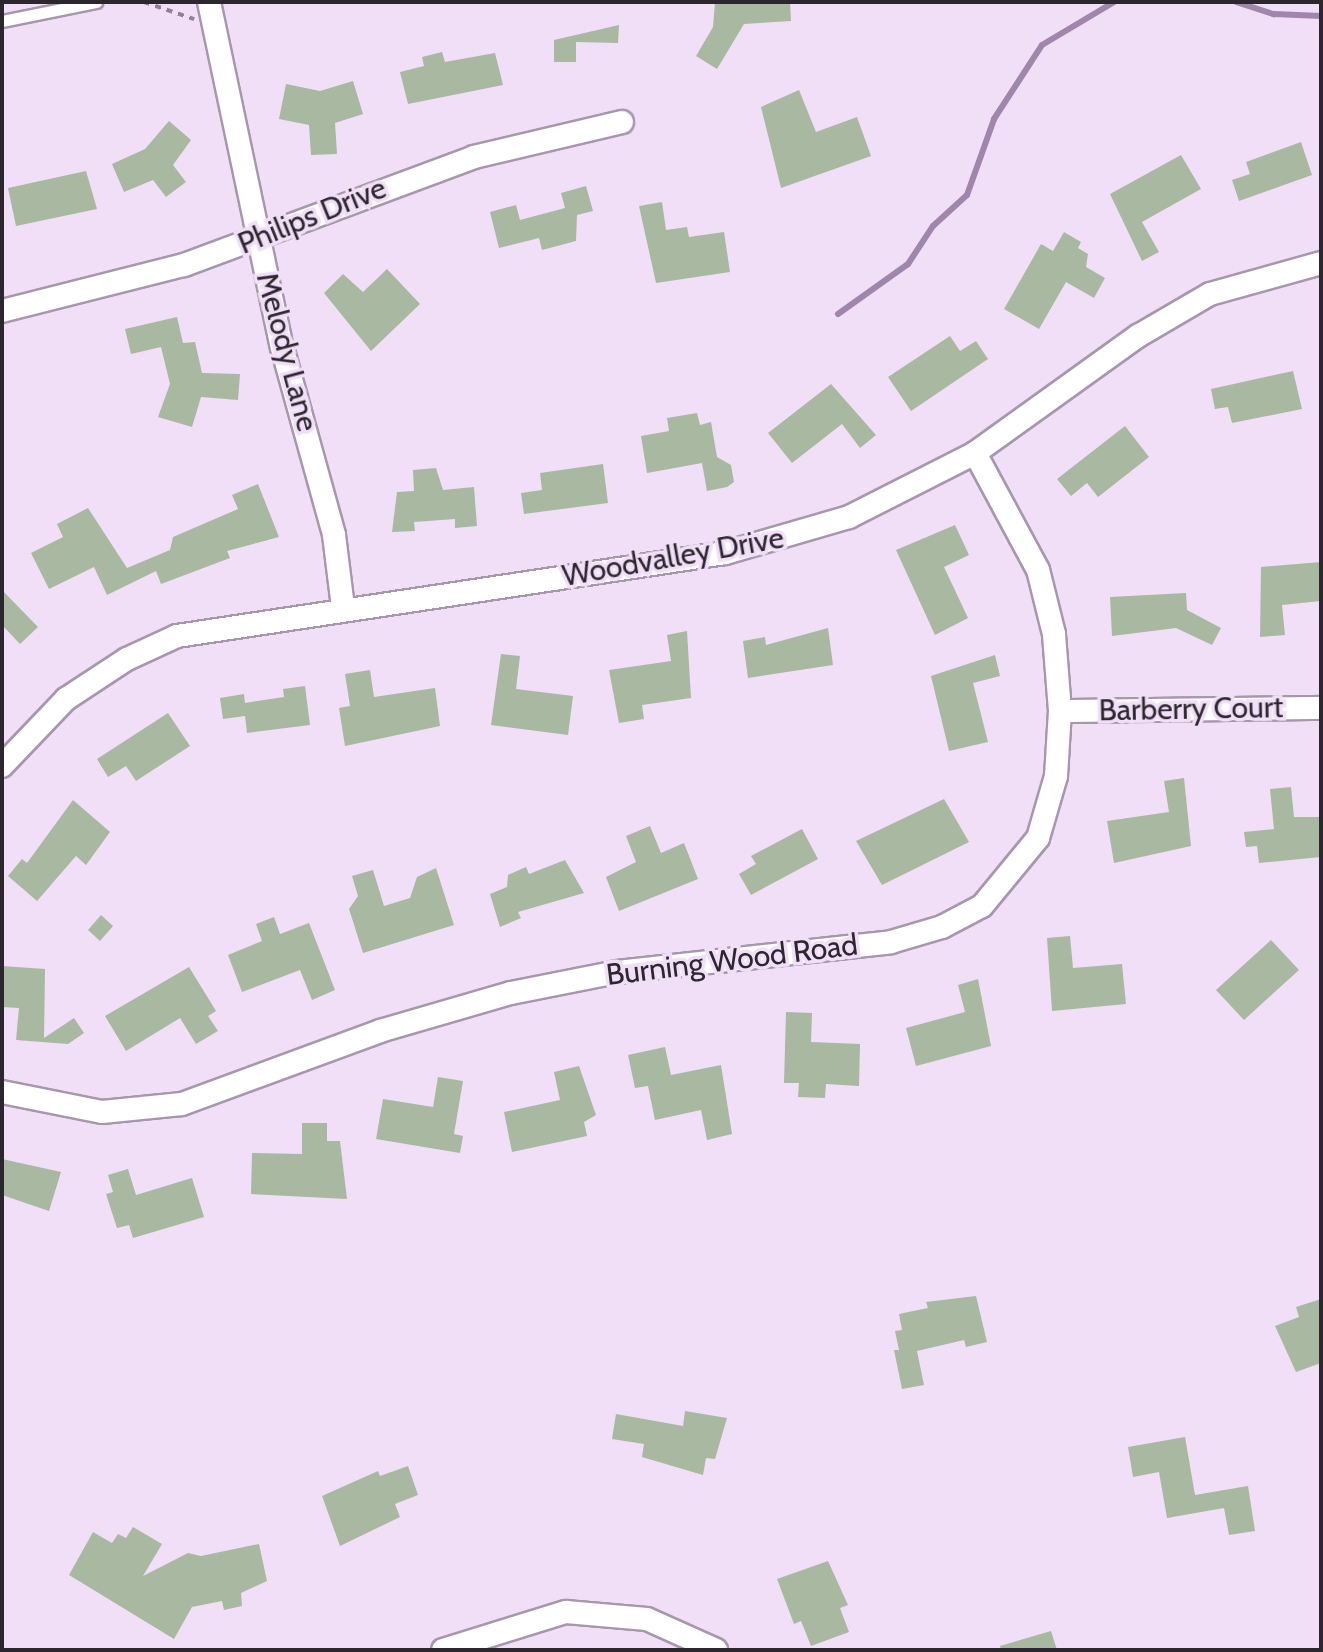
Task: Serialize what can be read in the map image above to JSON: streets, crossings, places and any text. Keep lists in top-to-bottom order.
{
  "streets": {
    "street": [
      "Philips Drive",
      "Melody Lane",
      "Woodvalley Drive",
      "Barberry Court",
      "Burning Wood Road"
    ]
  },
  "crossings": [
    ["Philips Drive", "Melody Lane"],
    ["Melody Lane", "Woodvalley Drive"],
    ["Woodvalley Drive", "Burning Wood Road"],
    ["Barberry Court", "Burning Wood Road"]
  ]
}
